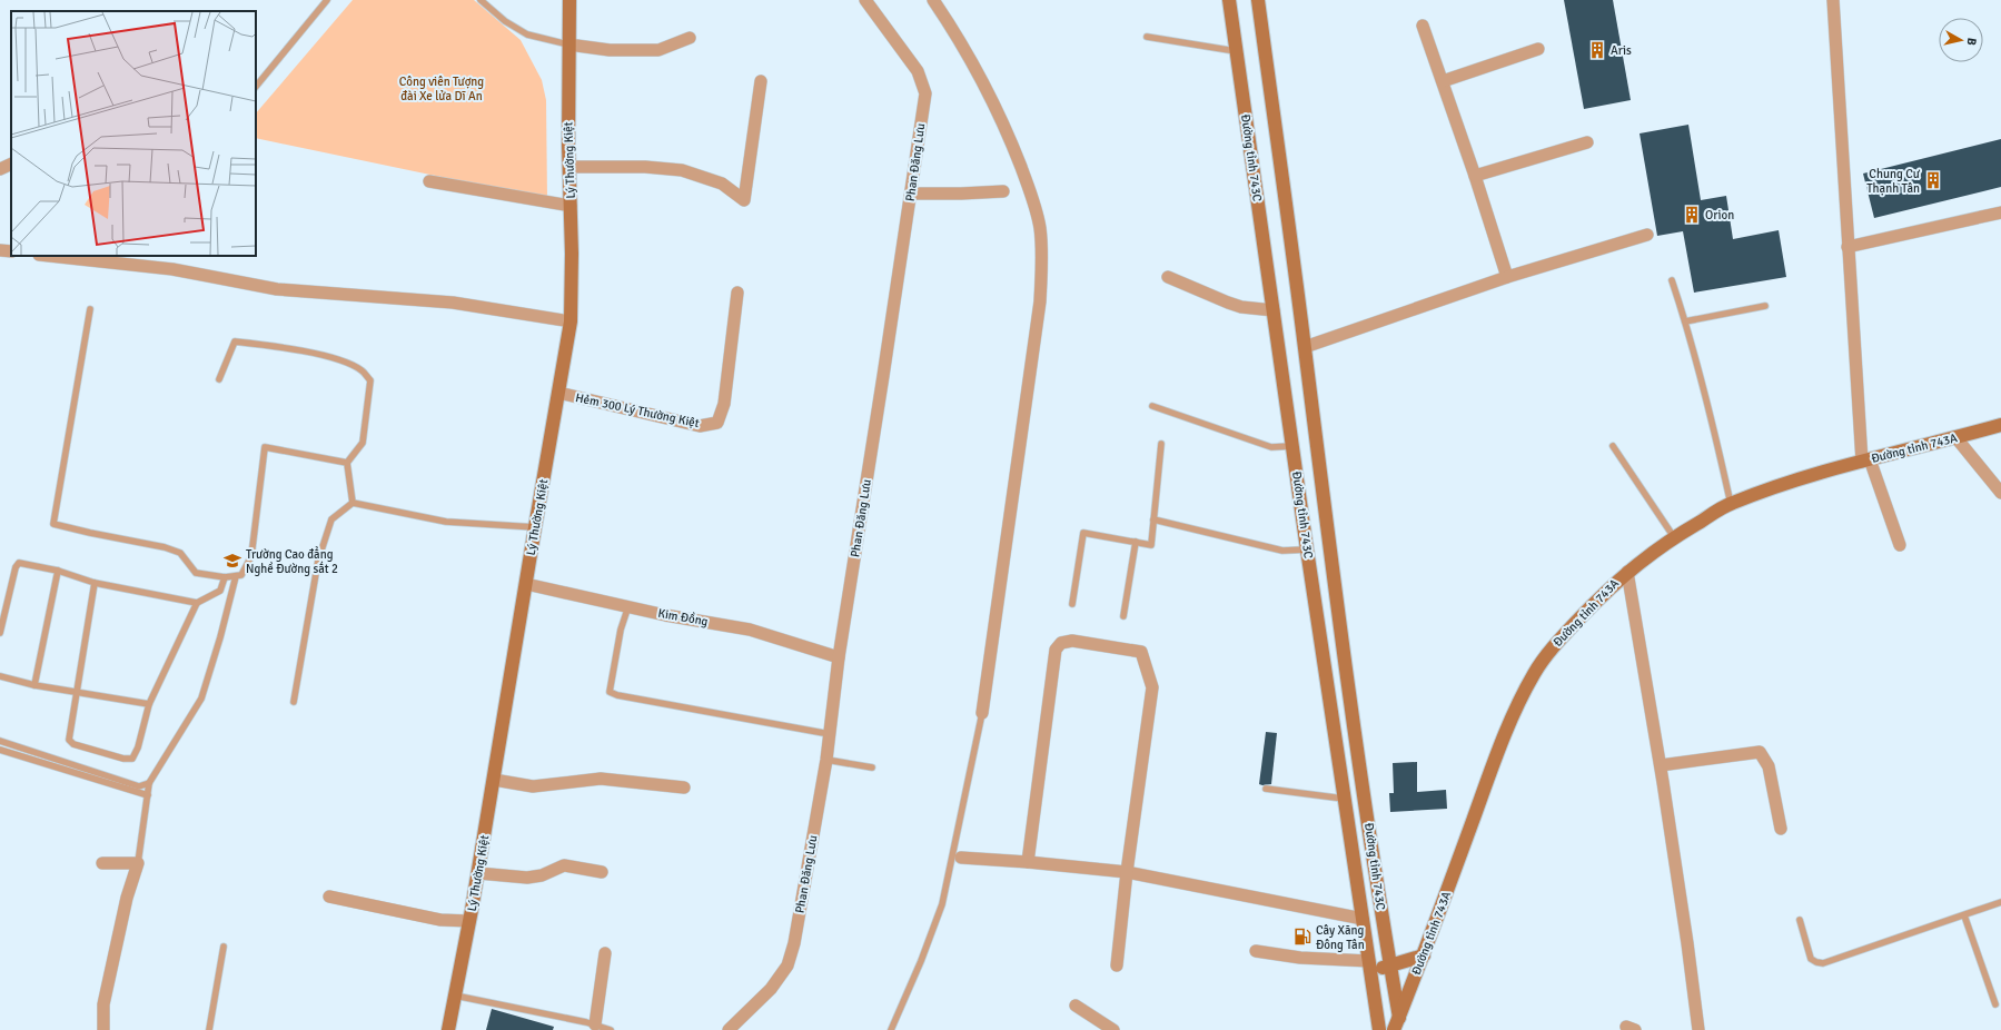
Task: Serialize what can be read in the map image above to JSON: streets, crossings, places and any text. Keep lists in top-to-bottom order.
{
  "streets": {
    "main road": ["Đường tỉnh 743C", "Lý Thường Kiệt", "Đường tỉnh 743A"],
    "street": ["Phan Đăng Lưu", "Hẻm 300 Lý Thường Kiệt", "Kim Đồng"]
  },
  "crossings": [
    ["Đường tỉnh 743C", "Đường tỉnh 743A"],
    ["Lý Thường Kiệt", "Hẻm 300 Lý Thường Kiệt"],
    ["Lý Thường Kiệt", "Kim Đồng"],
    ["Phan Đăng Lưu", "Kim Đồng"]
  ],
  "parks": ["Công viên Tượng đài Xe lửa Dĩ An"],
  "places": {
    "building": ["Aris", "Chung Cư Thạnh Tân", "Orion"],
    "school or university": ["Trường Cao đẳng Nghề Đường sắt 2"],
    "fuel station": ["Cây Xăng Đông Tân"]
  },
  "north": "right"
}
